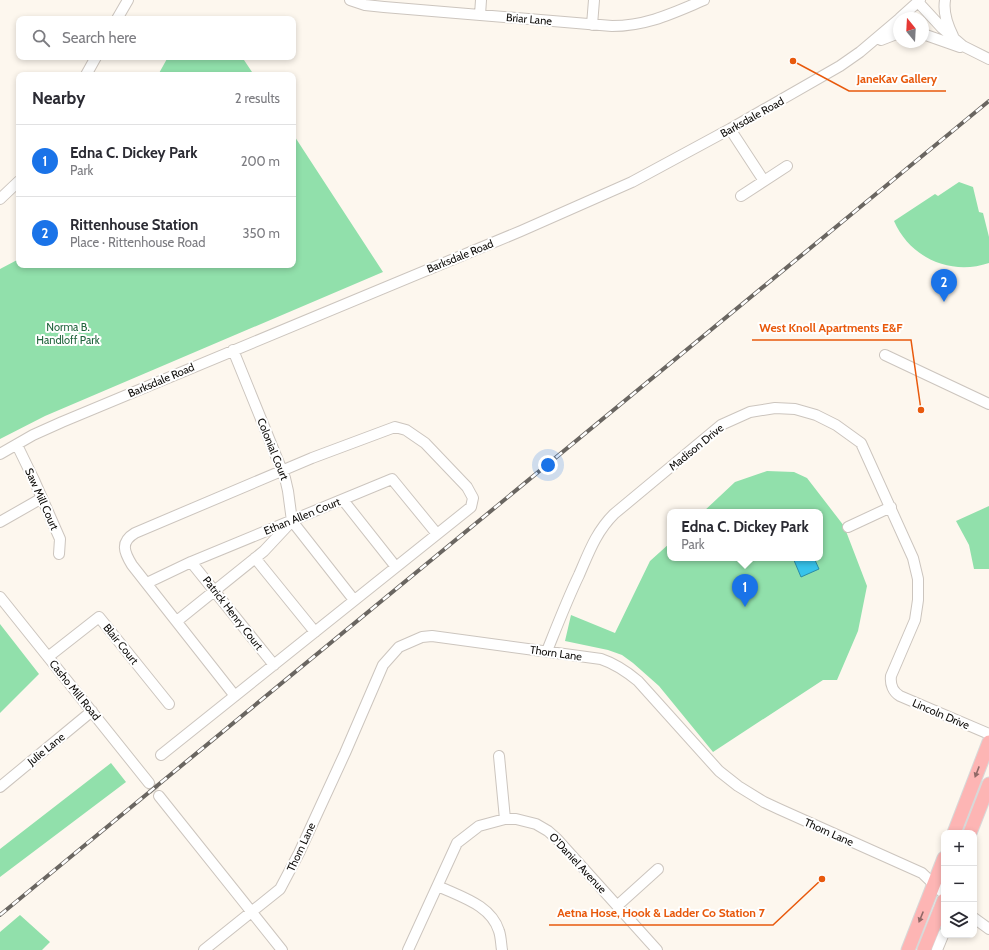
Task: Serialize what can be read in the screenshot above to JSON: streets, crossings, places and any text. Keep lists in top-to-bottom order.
{
  "streets": {
    "street": [
      "Briar Lane",
      "Barksdale Road",
      "Madison Drive",
      "Colonial Court",
      "Saw Mill Court",
      "Ethan Allen Court",
      "Patrick Henry Court",
      "Blair Court",
      "Thorn Lane",
      "Casho Mill Road",
      "Lincoln Drive",
      "Julie Lane",
      "O'Daniel Avenue"
    ]
  },
  "crossings": [
    ["Barksdale Road", "Colonial Court"],
    ["Barksdale Road", "Saw Mill Court"],
    ["Madison Drive", "Thorn Lane"],
    ["Madison Drive", "Lincoln Drive"],
    ["Colonial Court", "Ethan Allen Court"],
    ["Ethan Allen Court", "Patrick Henry Court"],
    ["Blair Court", "Casho Mill Road"],
    ["Casho Mill Road", "Julie Lane"]
  ],
  "parks": ["Norma B. Handloff Park"],
  "places": ["JaneKav Gallery", "West Knoll Apartments E&F", "Aetna Hose, Hook & Ladder Co Station 7"],
  "north": "top",
  "page": {
    "search": "Search here",
    "heading": ["Nearby", "2 results"],
    "list": [
      {
        "mark": "1",
        "name": "Edna C. Dickey Park",
        "note": "Park",
        "value": "200 m"
      },
      {
        "mark": "2",
        "name": "Rittenhouse Station",
        "note": "Place · Rittenhouse Road",
        "value": "350 m"
      }
    ],
    "pins": ["2", "1"],
    "popup": ["Edna C. Dickey Park", "Park"],
    "map_buttons": ["+", "−"]
  }
}
